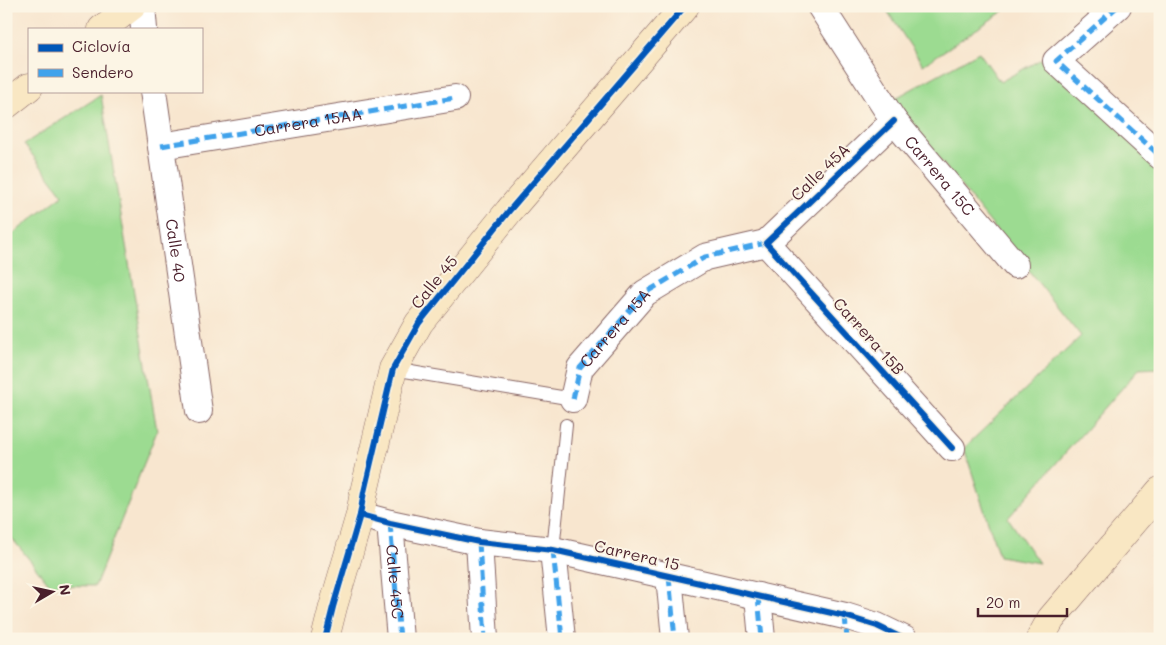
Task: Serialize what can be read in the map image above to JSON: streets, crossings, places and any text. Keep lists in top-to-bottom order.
{
  "streets": {
    "street": [
      "Carrera 15AA",
      "Calle 45A",
      "Carrera 15C",
      "Calle 40",
      "Calle 45",
      "Carrera 15A",
      "Carrera 15B",
      "Carrera 15",
      "Calle 45C"
    ]
  },
  "crossings": [
    ["Carrera 15AA", "Calle 40"],
    ["Calle 45A", "Carrera 15C"],
    ["Calle 45A", "Carrera 15A"],
    ["Calle 45A", "Carrera 15B"],
    ["Calle 45", "Carrera 15A"],
    ["Calle 45", "Carrera 15"],
    ["Carrera 15A", "Carrera 15B"],
    ["Carrera 15", "Calle 45C"]
  ],
  "legend": ["Ciclovía", "Sendero"],
  "scale_bar": "20 m",
  "north": "right"
}
